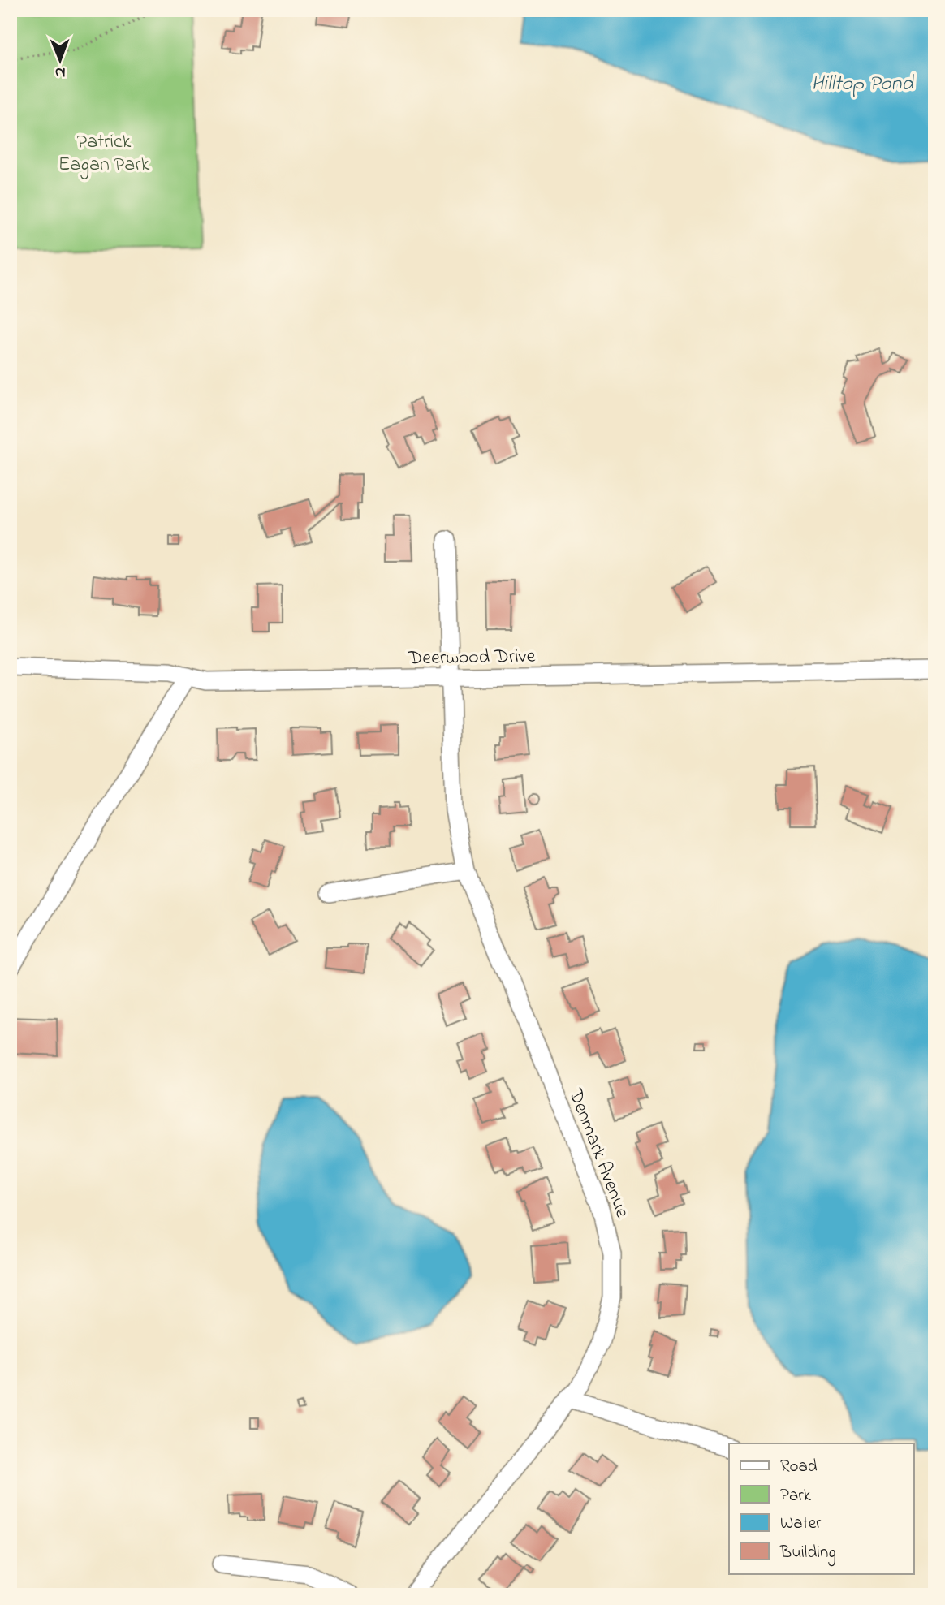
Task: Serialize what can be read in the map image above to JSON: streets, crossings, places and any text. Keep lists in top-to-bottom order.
{
  "streets": {
    "street": ["Deerwood Drive", "Denmark Avenue"]
  },
  "crossings": [
    ["Deerwood Drive", "Denmark Avenue"]
  ],
  "water": ["Hilltop Pond"],
  "parks": ["Patrick Eagan Park"],
  "legend": [
    "Road",
    "Park",
    "Water",
    "Building"
  ],
  "north": "bottom"
}
